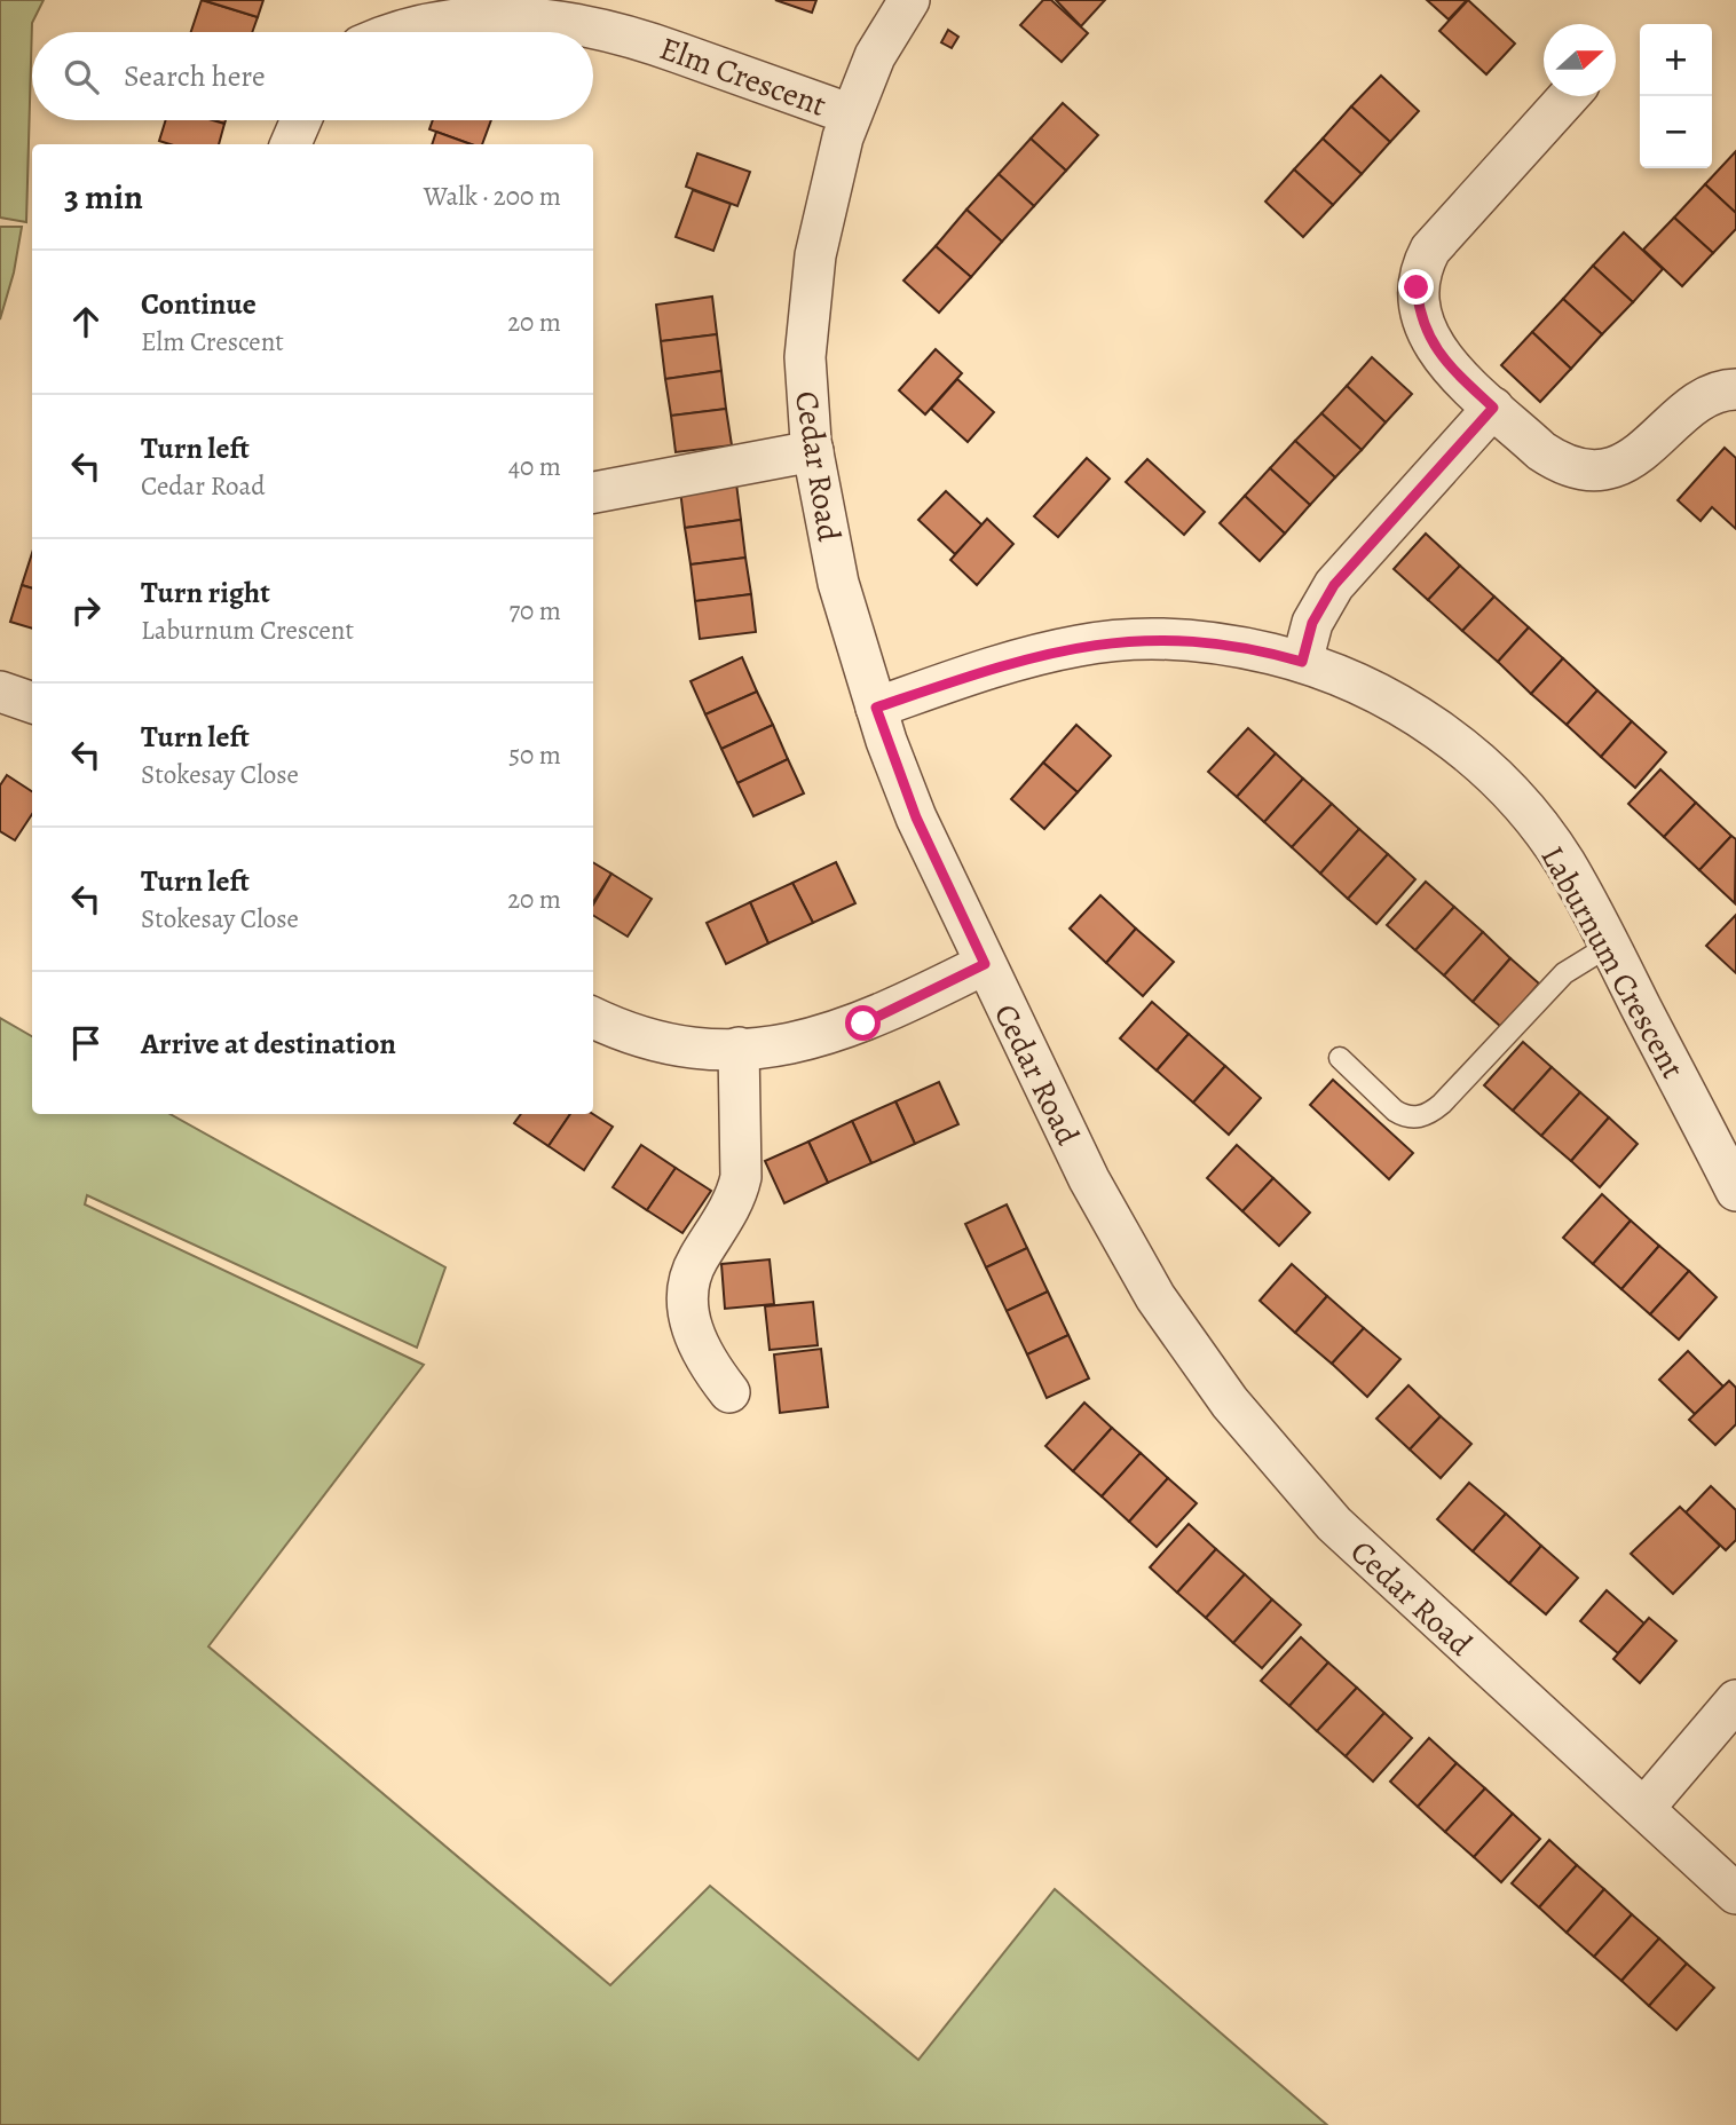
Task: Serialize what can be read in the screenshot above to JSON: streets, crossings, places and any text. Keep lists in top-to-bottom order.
{
  "streets": {
    "street": ["Elm Crescent", "Cedar Road", "Laburnum Crescent"]
  },
  "crossings": [
    ["Elm Crescent", "Cedar Road"],
    ["Cedar Road", "Laburnum Crescent"]
  ],
  "north": "right",
  "page": {
    "map_buttons": ["+", "−"],
    "search": "Search here",
    "heading": ["3 min", "Walk · 200 m"],
    "list": [
      ["Continue", "Elm Crescent", "20 m"],
      ["Turn left", "Cedar Road", "40 m"],
      ["Turn right", "Laburnum Crescent", "70 m"],
      ["Turn left", "Stokesay Close", "50 m"],
      ["Turn left", "Stokesay Close", "20 m"],
      "Arrive at destination"
    ]
  }
}
